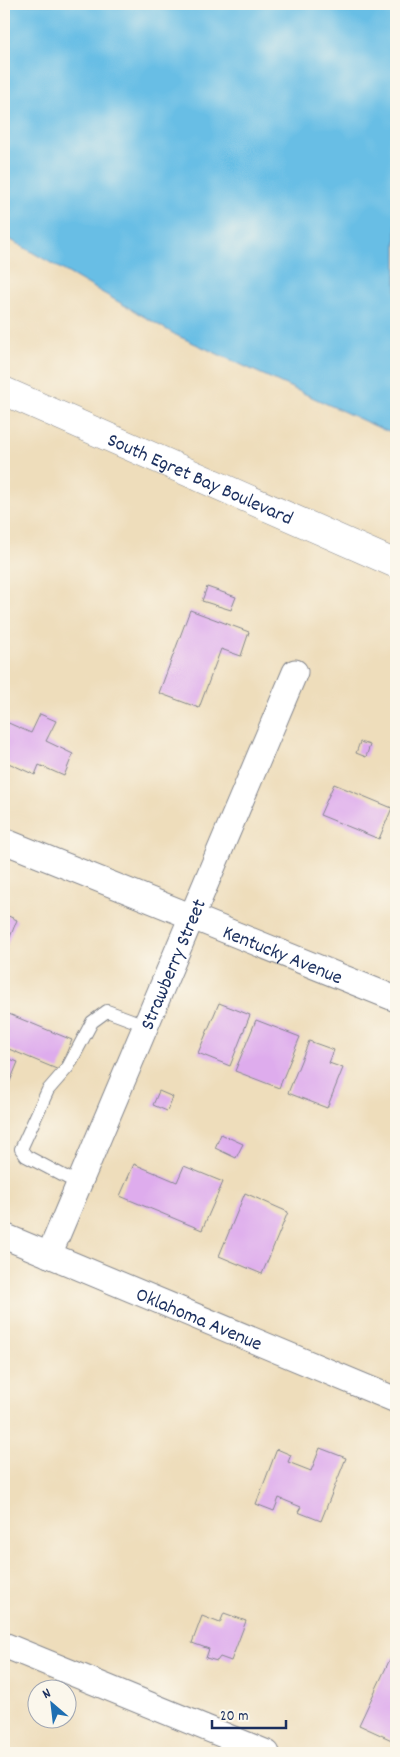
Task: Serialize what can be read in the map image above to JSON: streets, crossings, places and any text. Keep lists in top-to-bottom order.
{
  "streets": {
    "main road": ["South Egret Bay Boulevard"],
    "street": ["Kentucky Avenue", "Strawberry Street", "Oklahoma Avenue"]
  },
  "crossings": [
    ["Kentucky Avenue", "Strawberry Street"],
    ["Strawberry Street", "Oklahoma Avenue"]
  ],
  "scale_bar": "20 m",
  "north": "top left"
}
